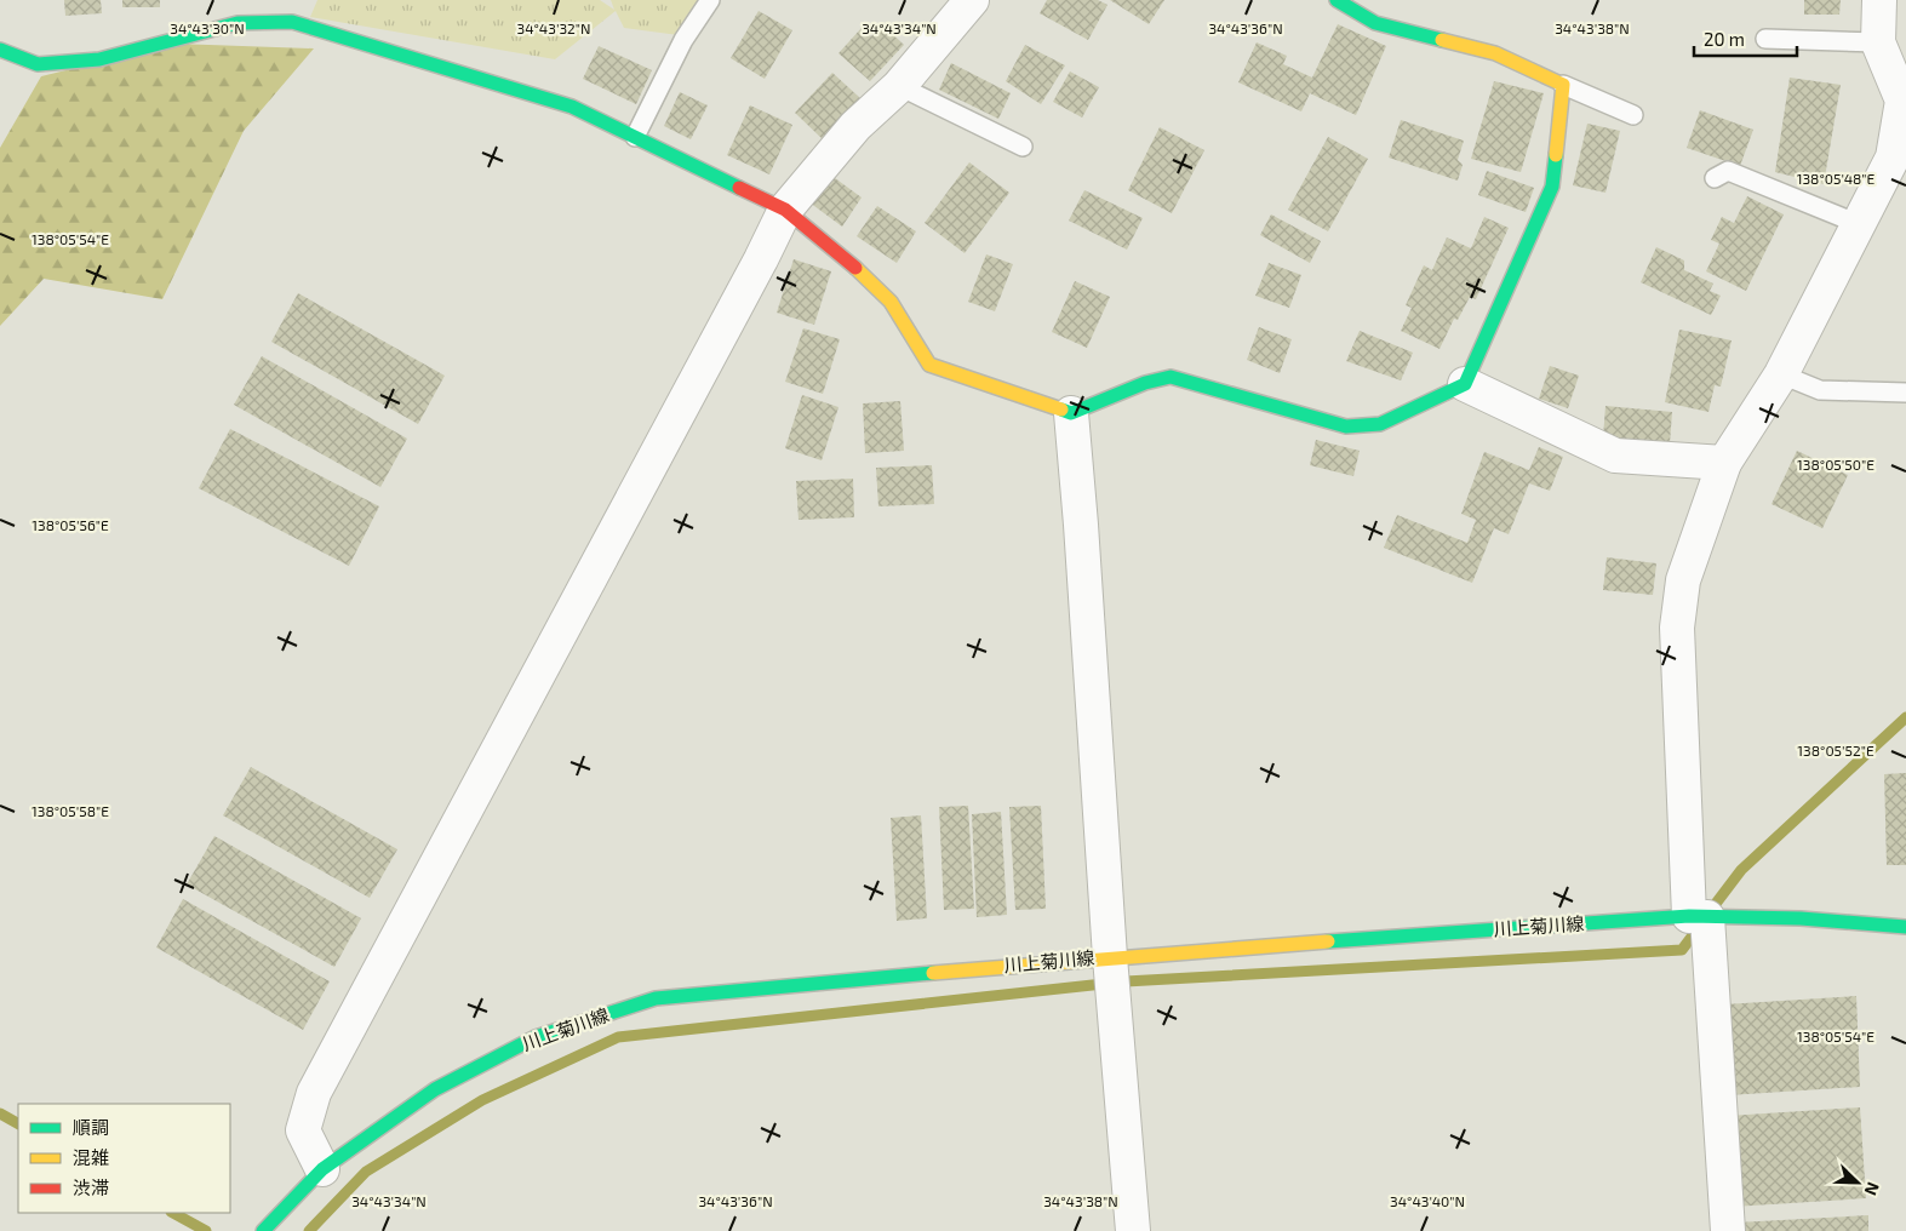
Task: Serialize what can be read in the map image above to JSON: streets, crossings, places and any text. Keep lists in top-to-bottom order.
{
  "streets": {
    "street": ["川上菊川線"]
  },
  "legend": ["順調", "混雑", "渋滞"],
  "scale_bar": "20 m",
  "north": "bottom right",
  "coordinates": [
    "34°43'30\"N",
    "34°43'32\"N",
    "34°43'34\"N",
    "34°43'36\"N",
    "34°43'38\"N",
    "138°05'48\"E",
    "138°05'54\"E",
    "138°05'50\"E",
    "138°05'56\"E",
    "138°05'52\"E",
    "138°05'58\"E",
    "34°43'40\"N"
  ]
}
